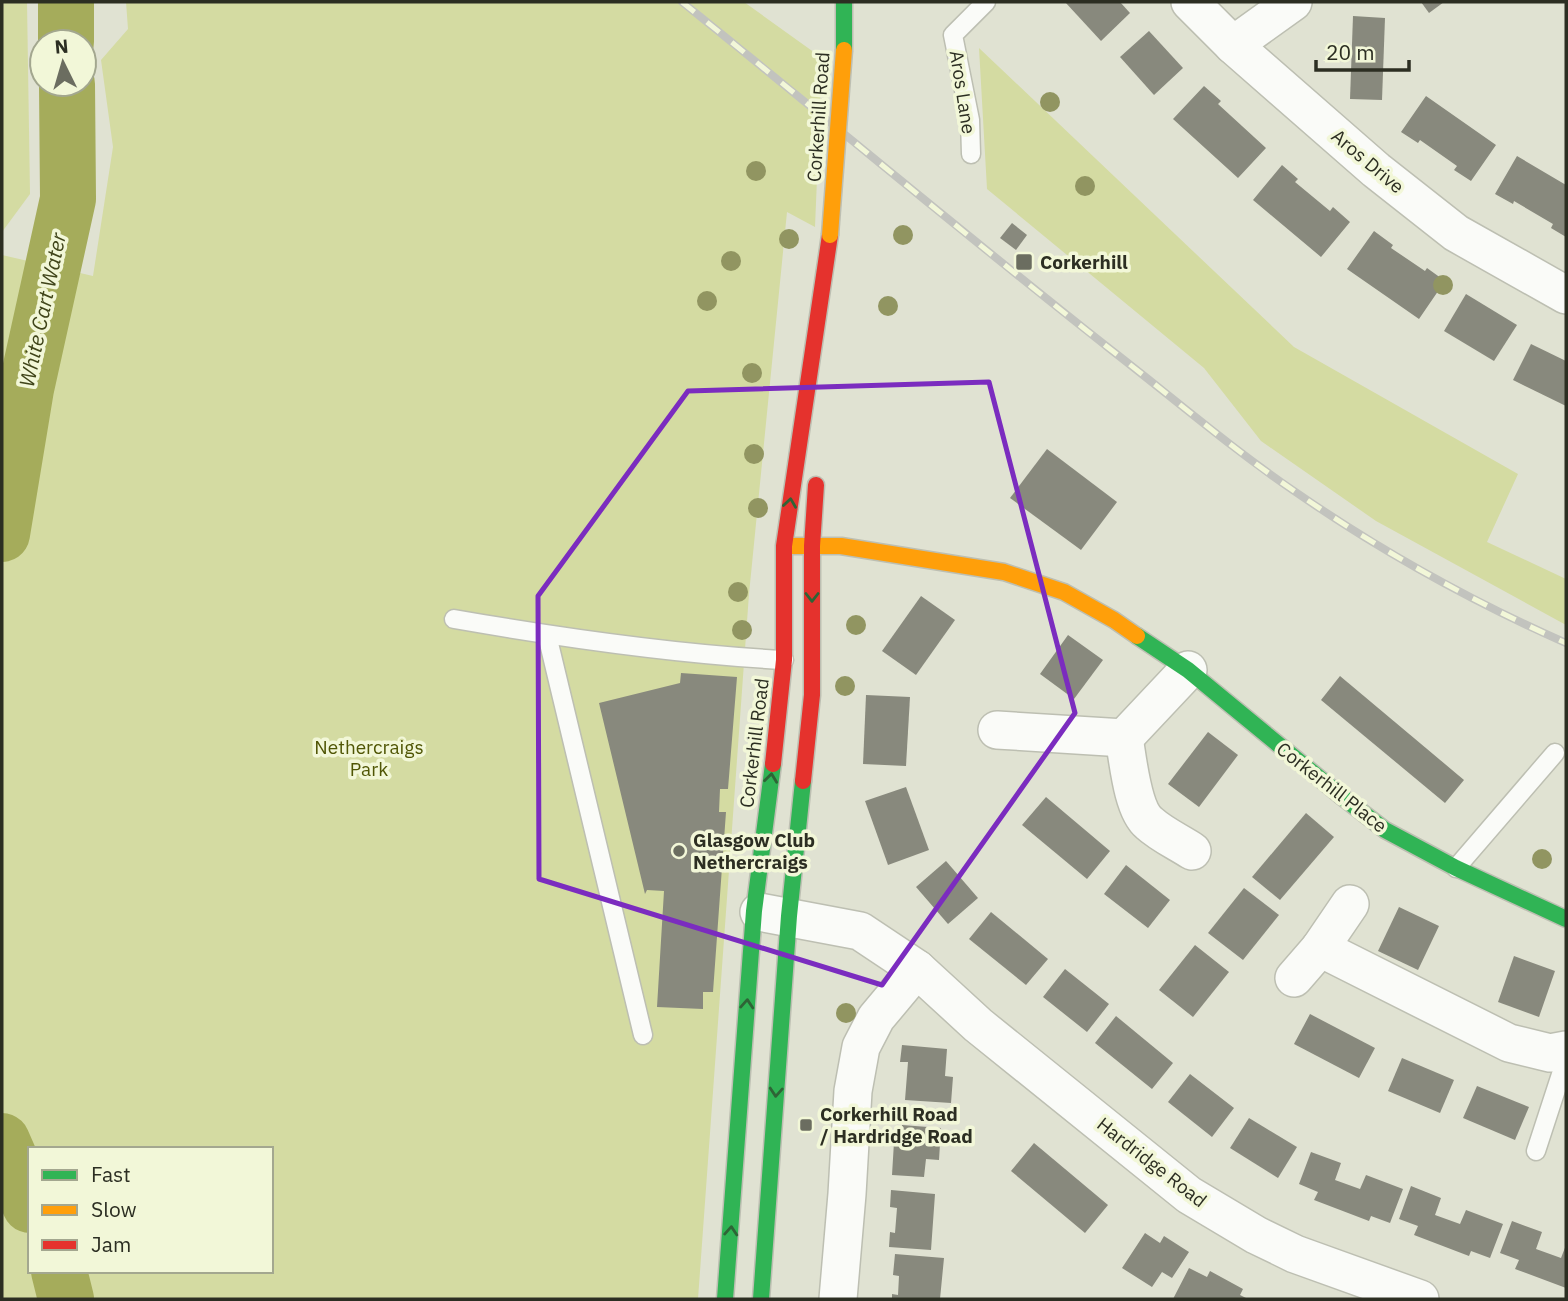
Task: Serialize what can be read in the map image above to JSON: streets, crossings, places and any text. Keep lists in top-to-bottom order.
{
  "streets": {
    "street": [
      "Corkerhill Road",
      "Aros Drive",
      "Corkerhill Place",
      "Hardridge Road"
    ],
    "lane": ["Aros Lane"]
  },
  "crossings": [
    ["Corkerhill Road", "Corkerhill Place"],
    ["Corkerhill Road", "Hardridge Road"]
  ],
  "water": ["White Cart Water"],
  "parks": ["Nethercraigs Park"],
  "places": {
    "transit": ["Corkerhill", "Corkerhill Road / Hardridge Road"],
    "other": ["Glasgow Club Nethercraigs"]
  },
  "legend": ["Fast", "Slow", "Jam"],
  "scale_bar": "20 m",
  "north": "top"
}
